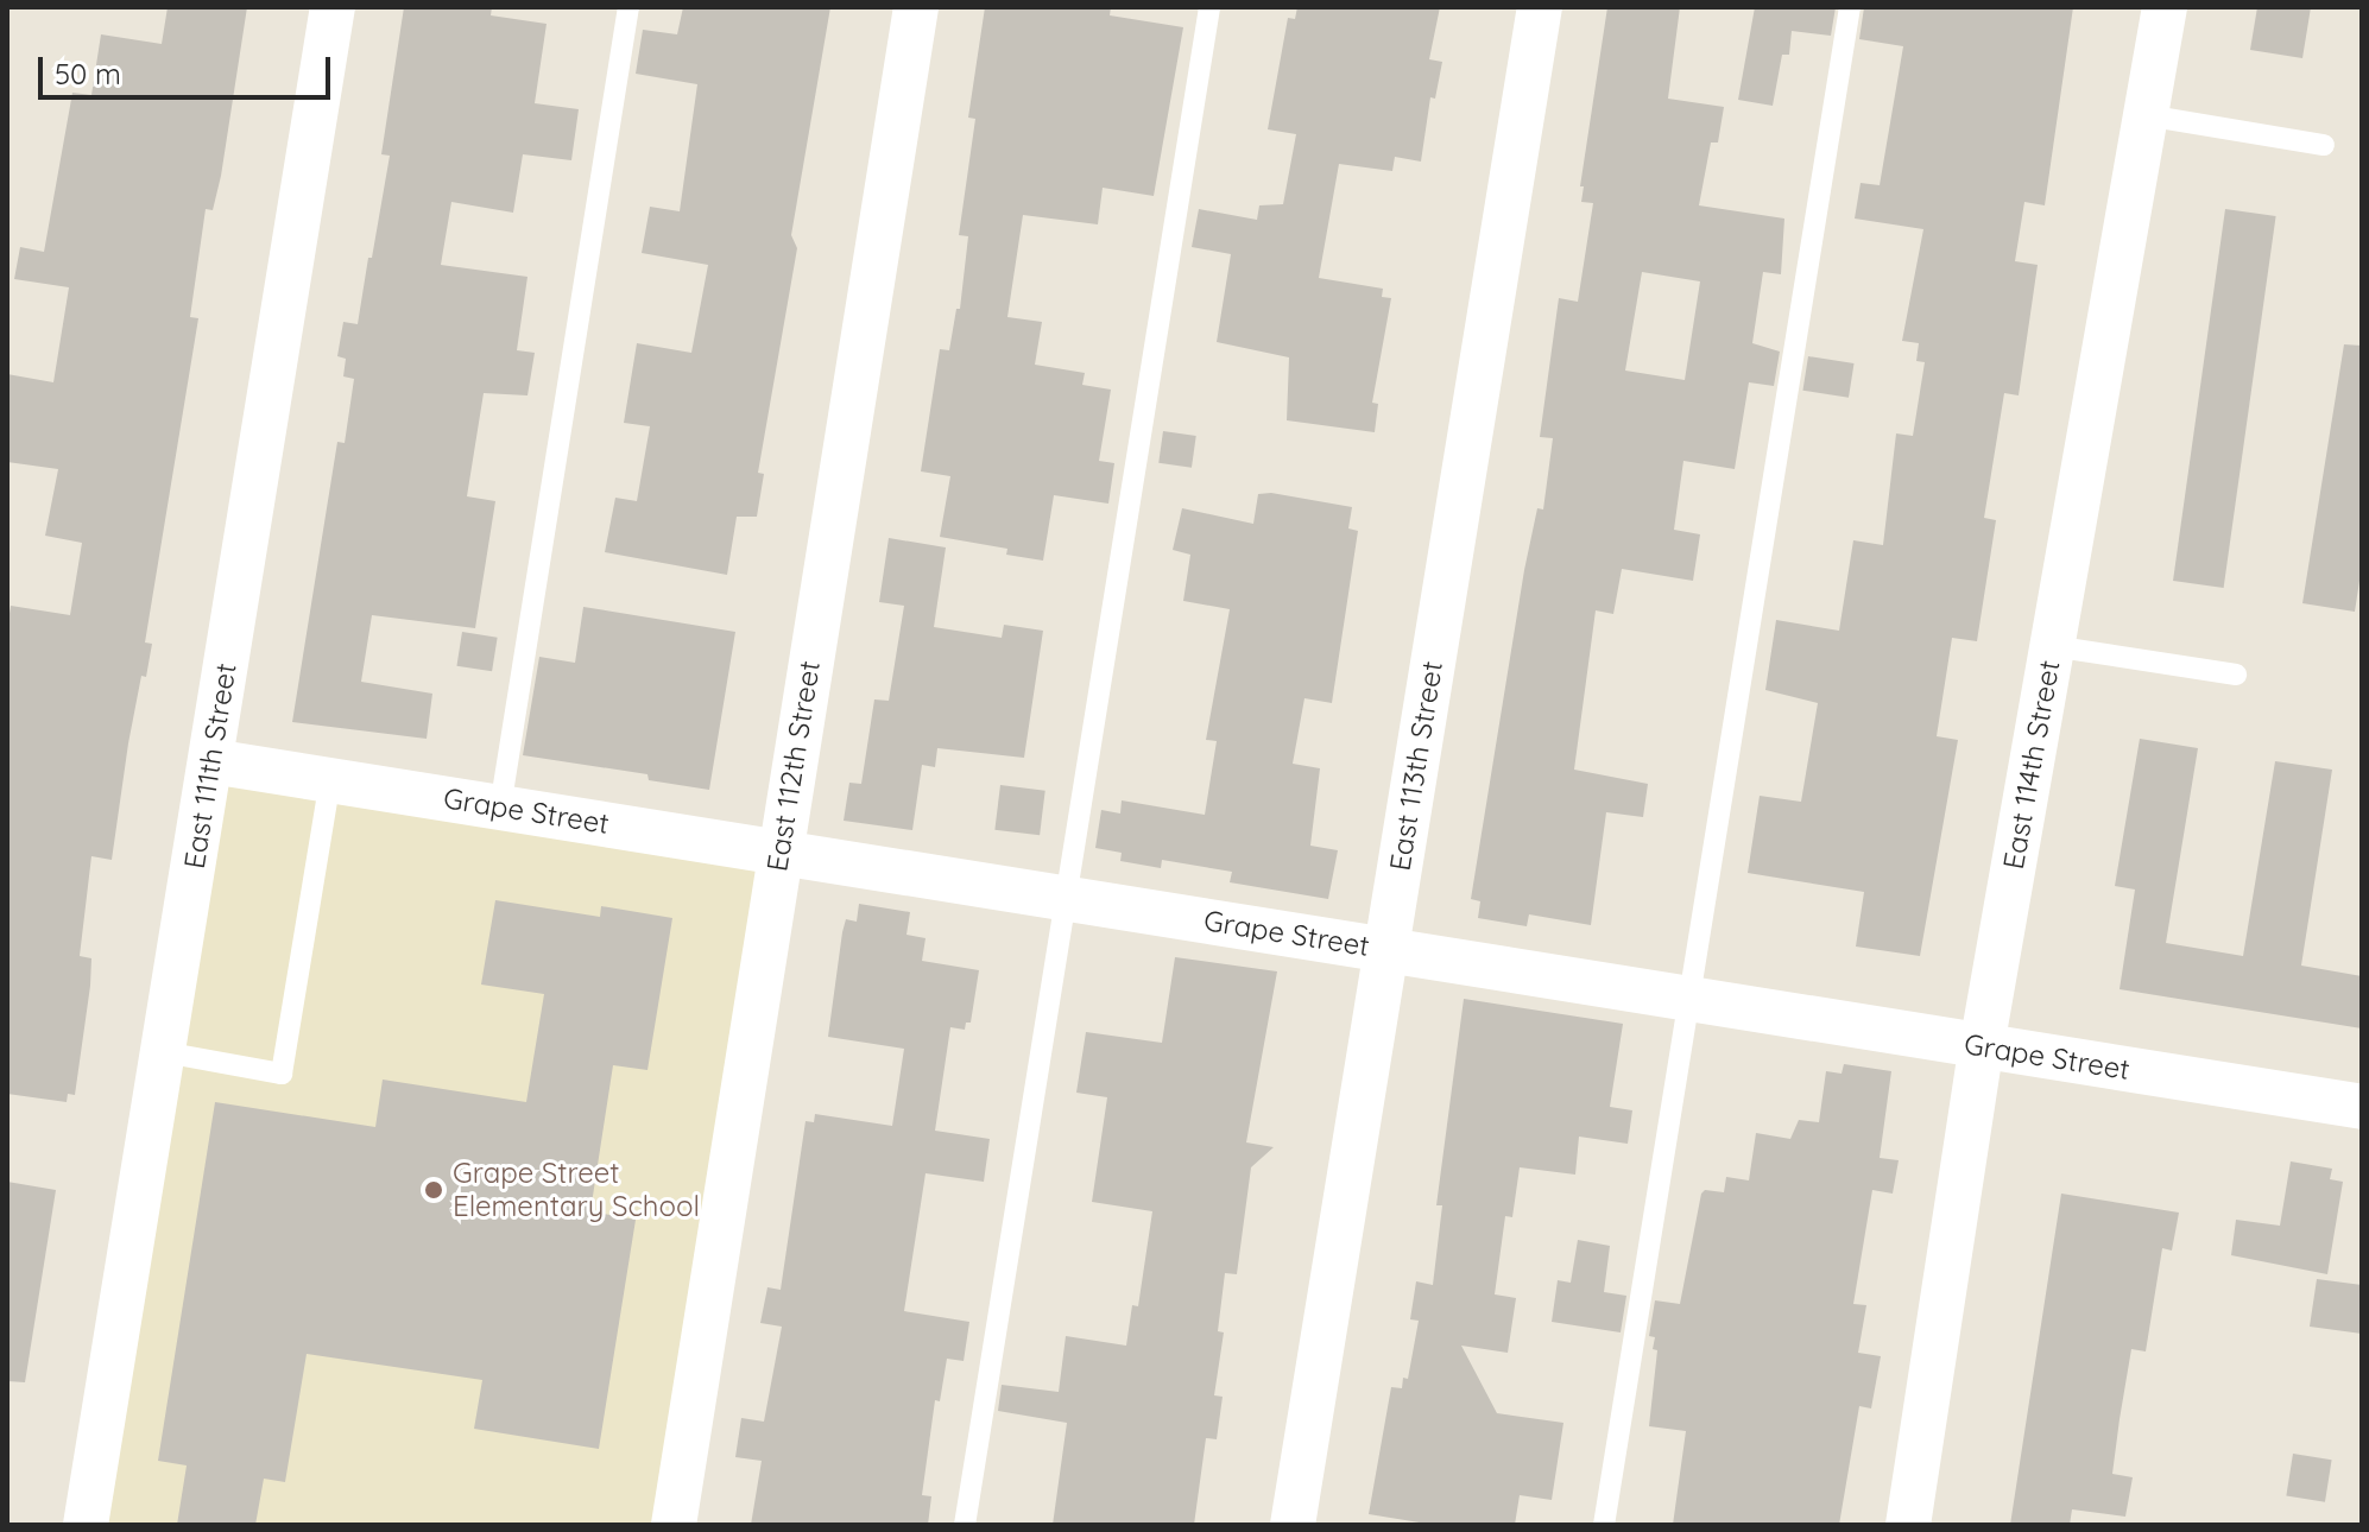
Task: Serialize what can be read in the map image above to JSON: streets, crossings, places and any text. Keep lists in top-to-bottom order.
{
  "streets": {
    "street": [
      "East 114th Street",
      "East 111th Street",
      "East 112th Street",
      "East 113th Street",
      "Grape Street"
    ]
  },
  "crossings": [
    ["East 114th Street", "Grape Street"],
    ["East 111th Street", "Grape Street"],
    ["East 112th Street", "Grape Street"],
    ["East 113th Street", "Grape Street"]
  ],
  "places": ["Grape Street Elementary School"],
  "scale_bar": "50 m"
}
